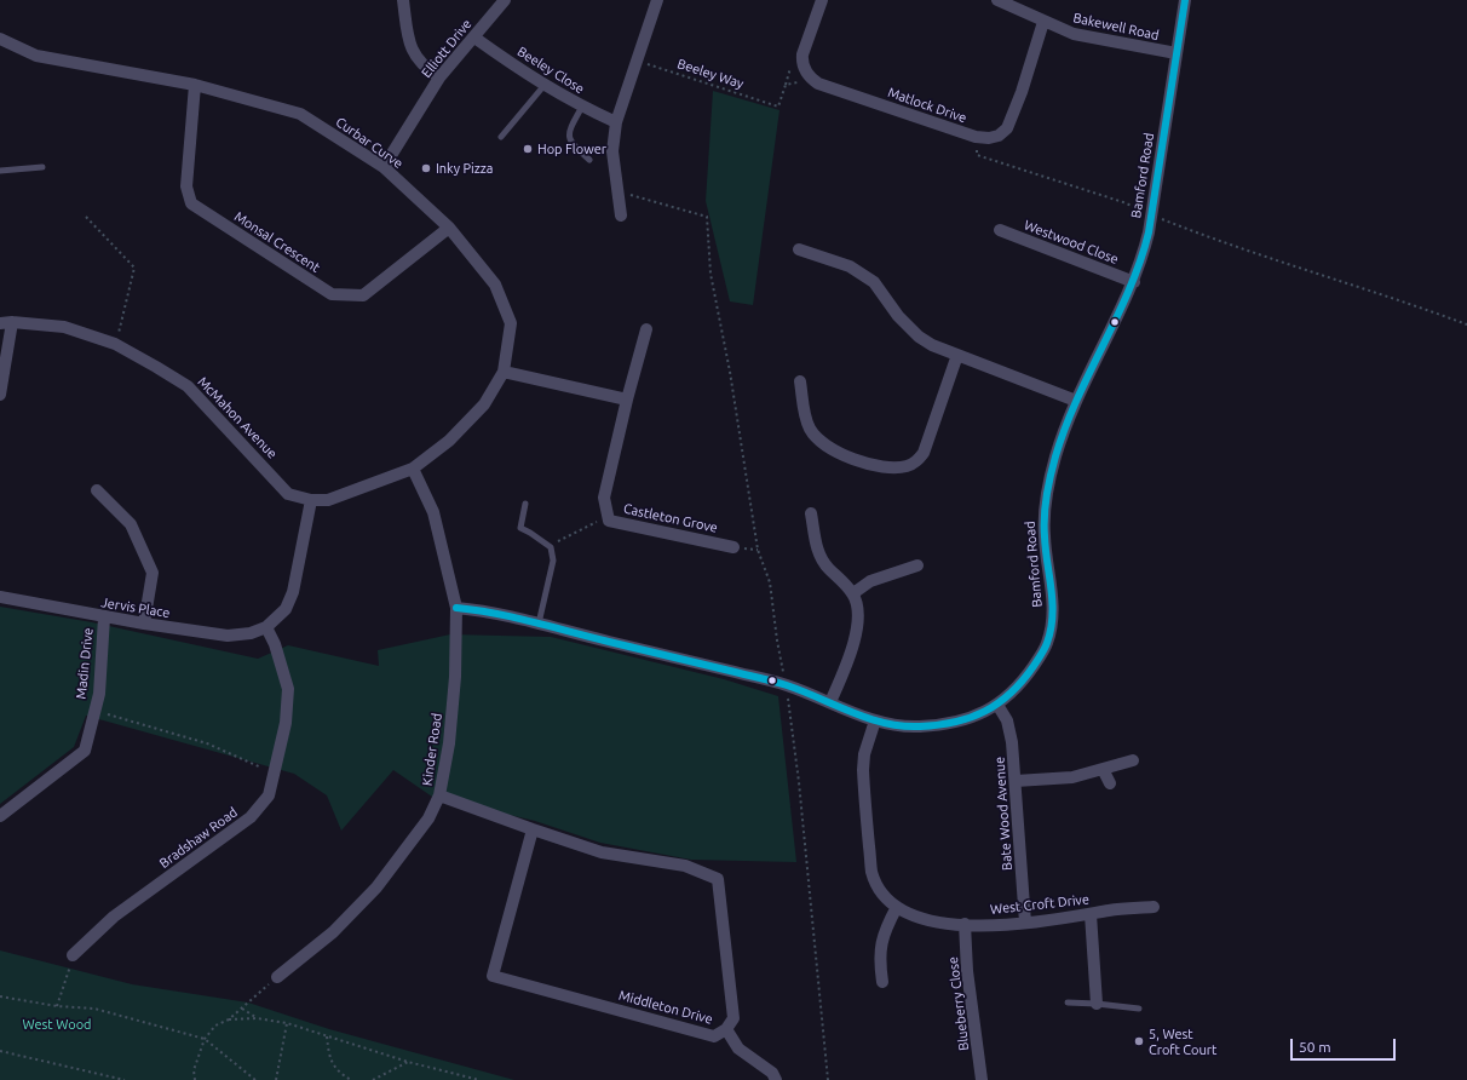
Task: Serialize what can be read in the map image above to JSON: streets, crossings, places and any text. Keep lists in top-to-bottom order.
{
  "streets": {
    "street": [
      "Bakewell Road",
      "Elliott Drive",
      "Beeley Close",
      "Matlock Drive",
      "Curbar Curve",
      "Bamford Road",
      "Monsal Crescent",
      "Westwood Close",
      "McMahon Avenue",
      "Castleton Grove",
      "Jervis Place",
      "Madin Drive",
      "Kinder Road",
      "Bate Wood Avenue",
      "Bradshaw Road",
      "West Croft Drive",
      "Blueberry Close",
      "Middleton Drive"
    ],
    "path": ["Beeley Way"]
  },
  "crossings": [
    ["Bakewell Road", "Matlock Drive"],
    ["Bakewell Road", "Bamford Road"],
    ["Elliott Drive", "Beeley Close"],
    ["Elliott Drive", "Curbar Curve"],
    ["Beeley Way", "Matlock Drive"],
    ["Curbar Curve", "Monsal Crescent"],
    ["Curbar Curve", "McMahon Avenue"],
    ["Curbar Curve", "Kinder Road"],
    ["Bamford Road", "Westwood Close"],
    ["Bamford Road", "Kinder Road"],
    ["Bamford Road", "Bate Wood Avenue"],
    ["Bamford Road", "West Croft Drive"],
    ["McMahon Avenue", "Kinder Road"],
    ["Jervis Place", "Madin Drive"],
    ["Jervis Place", "Bradshaw Road"],
    ["Kinder Road", "Middleton Drive"],
    ["Bate Wood Avenue", "West Croft Drive"],
    ["West Croft Drive", "Blueberry Close"]
  ],
  "parks": ["West Wood"],
  "places": ["Hop Flower", "Inky Pizza", "5, West Croft Court"],
  "scale_bar": "50 m"
}
